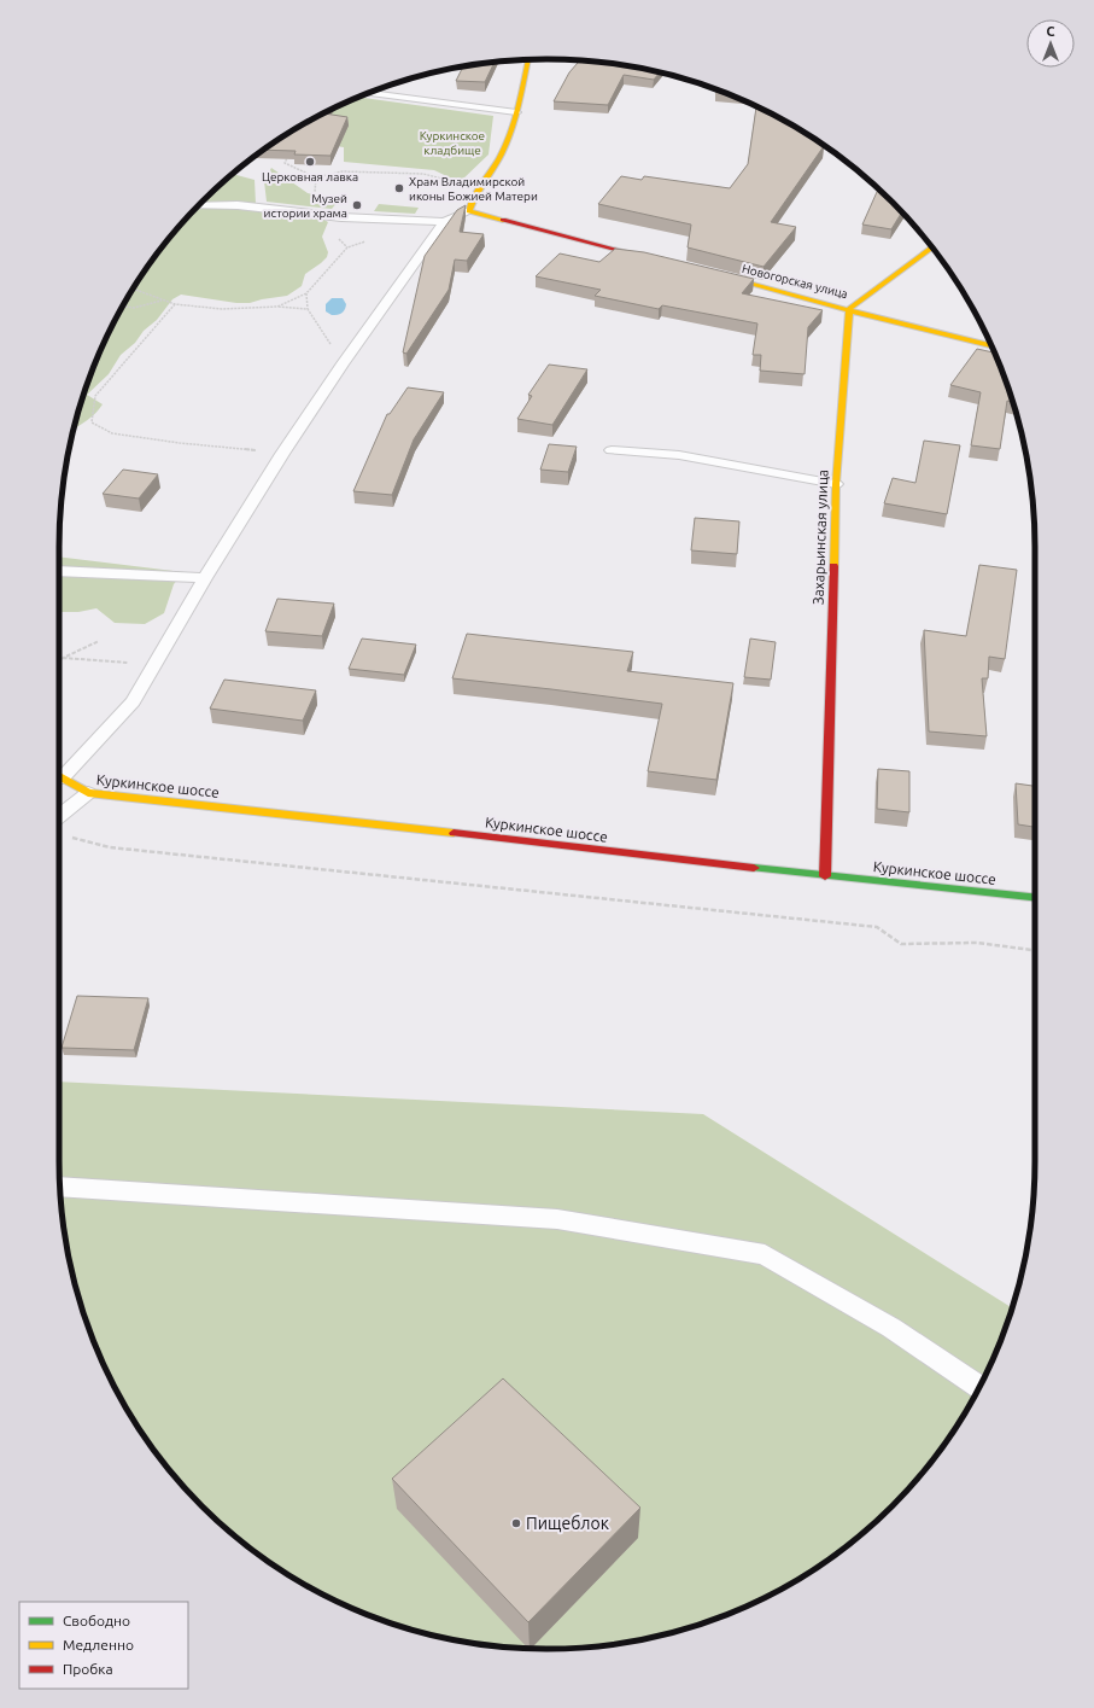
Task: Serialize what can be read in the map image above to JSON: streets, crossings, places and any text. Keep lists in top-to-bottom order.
{
  "streets": {
    "street": ["Новогорская улица", "Захарьинская улица", "Куркинское шоссе"]
  },
  "crossings": [
    ["Новогорская улица", "Захарьинская улица"],
    ["Захарьинская улица", "Куркинское шоссе"]
  ],
  "parks": ["Куркинское кладбище"],
  "places": [
    "Церковная лавка",
    "Храм Владимирской иконы Божией Матери",
    "Музей истории храма",
    "Пищеблок"
  ],
  "legend": ["Свободно", "Медленно", "Пробка"],
  "north": "top"
}
